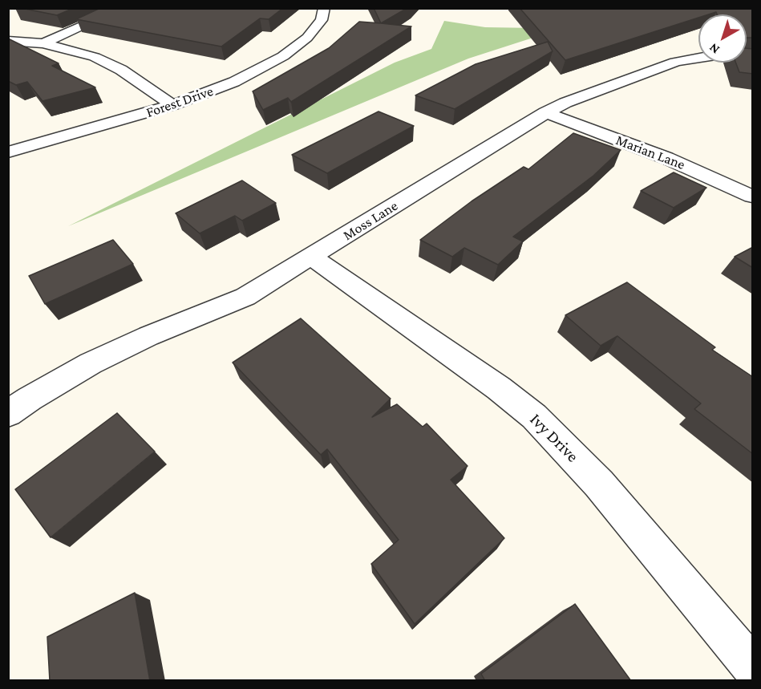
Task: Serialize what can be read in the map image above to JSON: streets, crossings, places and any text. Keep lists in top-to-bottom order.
{
  "streets": {
    "street": [
      "Forest Drive",
      "Marian Lane",
      "Moss Lane",
      "Ivy Drive"
    ]
  },
  "crossings": [
    ["Marian Lane", "Moss Lane"],
    ["Moss Lane", "Ivy Drive"]
  ],
  "north": "bottom left"
}
